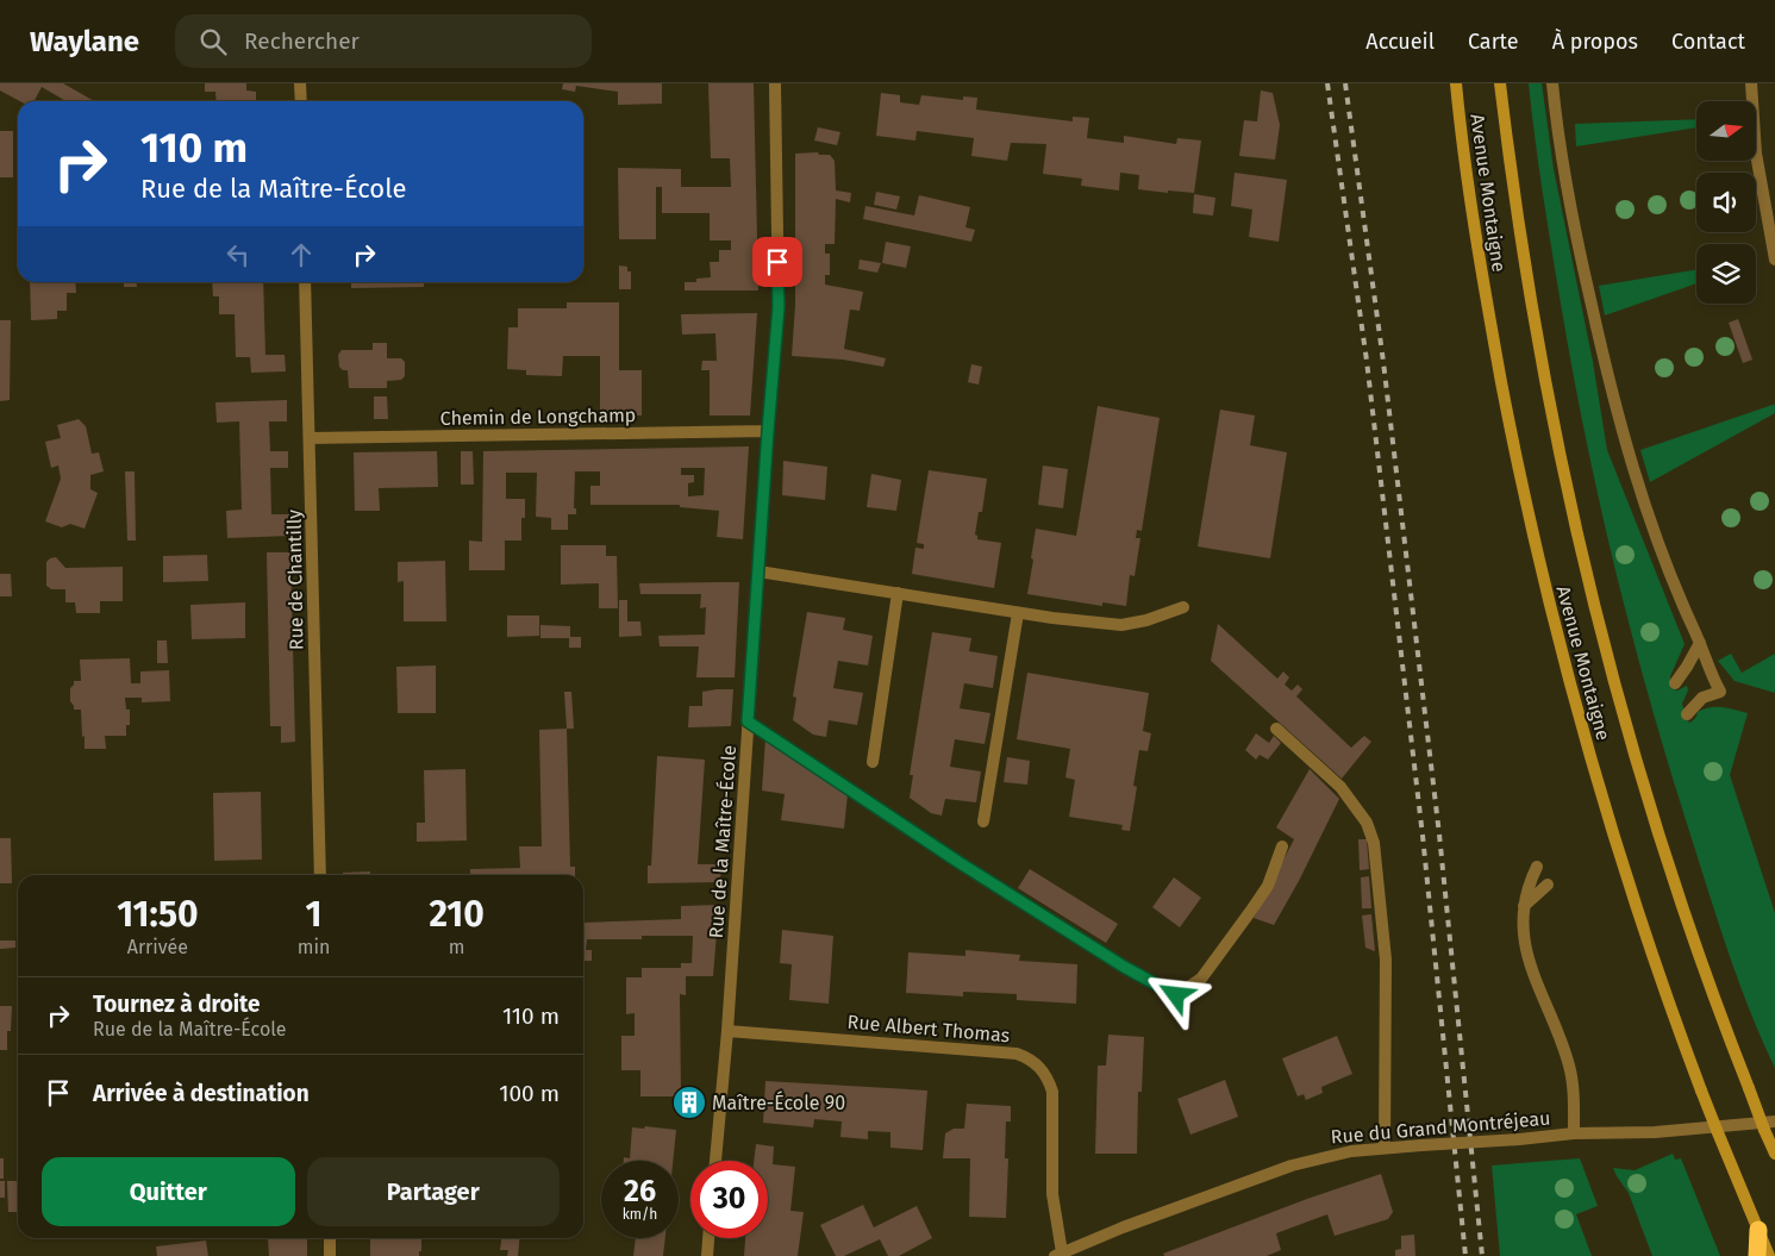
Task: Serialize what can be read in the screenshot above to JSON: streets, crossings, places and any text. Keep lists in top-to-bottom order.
{
  "streets": {
    "main road": ["Avenue Montaigne"],
    "street": [
      "Chemin de Longchamp",
      "Rue de Chantilly",
      "Rue de la Maître-École",
      "Rue Albert Thomas",
      "Rue du Grand Montréjeau"
    ]
  },
  "crossings": [
    ["Chemin de Longchamp", "Rue de Chantilly"],
    ["Chemin de Longchamp", "Rue de la Maître-École"],
    ["Rue de la Maître-École", "Rue Albert Thomas"],
    ["Rue Albert Thomas", "Rue du Grand Montréjeau"]
  ],
  "places": {
    "building": ["Maître-École 90"]
  },
  "north": "right",
  "page": {
    "header": "Waylane",
    "search": "Rechercher",
    "nav": [
      "Accueil",
      "Carte",
      "À propos",
      "Contact"
    ],
    "turn": ["110 m", "Rue de la Maître-École"],
    "eta": [
      "11:50",
      "Arrivée",
      "1",
      "min",
      "210",
      "m"
    ],
    "list": [
      {
        "name": "Tournez à droite",
        "note": "Rue de la Maître-École",
        "value": "110 m"
      },
      {
        "name": "Arrivée à destination",
        "value": "100 m"
      }
    ],
    "buttons": ["Quitter", "Partager"],
    "speed": "26 km/h",
    "limit": "30"
  }
}
